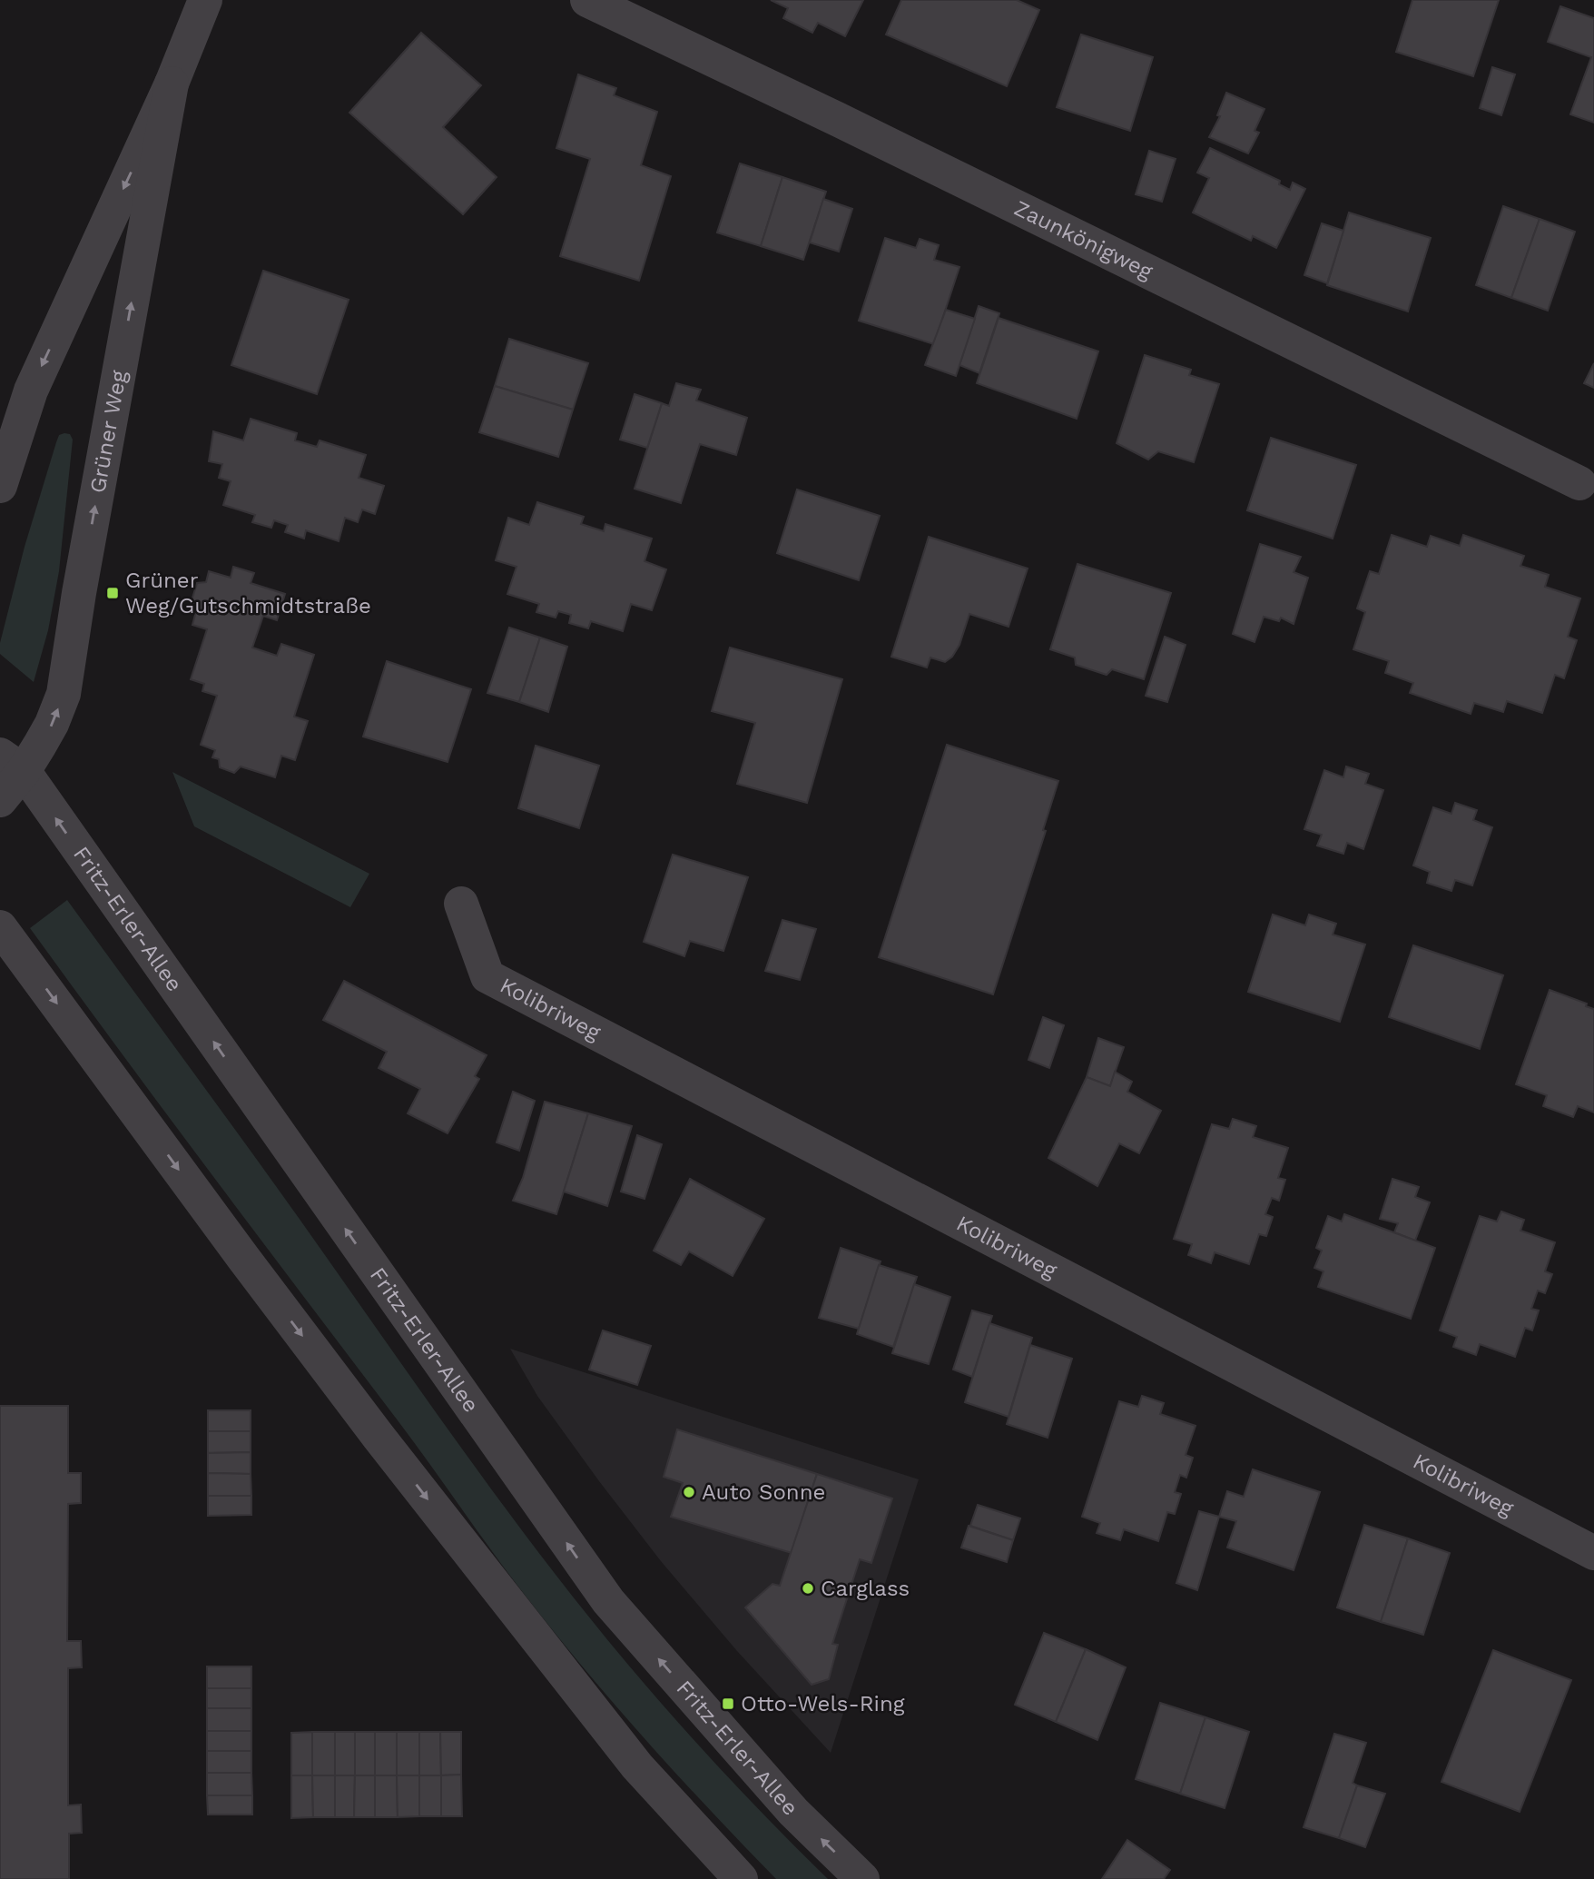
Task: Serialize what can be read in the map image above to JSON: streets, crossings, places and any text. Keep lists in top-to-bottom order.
{
  "streets": {
    "street": [
      "Zaunkönigweg",
      "Grüner Weg",
      "Fritz-Erler-Allee",
      "Kolibriweg"
    ]
  },
  "crossings": [
    ["Grüner Weg", "Fritz-Erler-Allee"]
  ],
  "places": {
    "transit": ["Grüner Weg/Gutschmidtstraße", "Otto-Wels-Ring"],
    "other": ["Auto Sonne", "Carglass"]
  }
}
